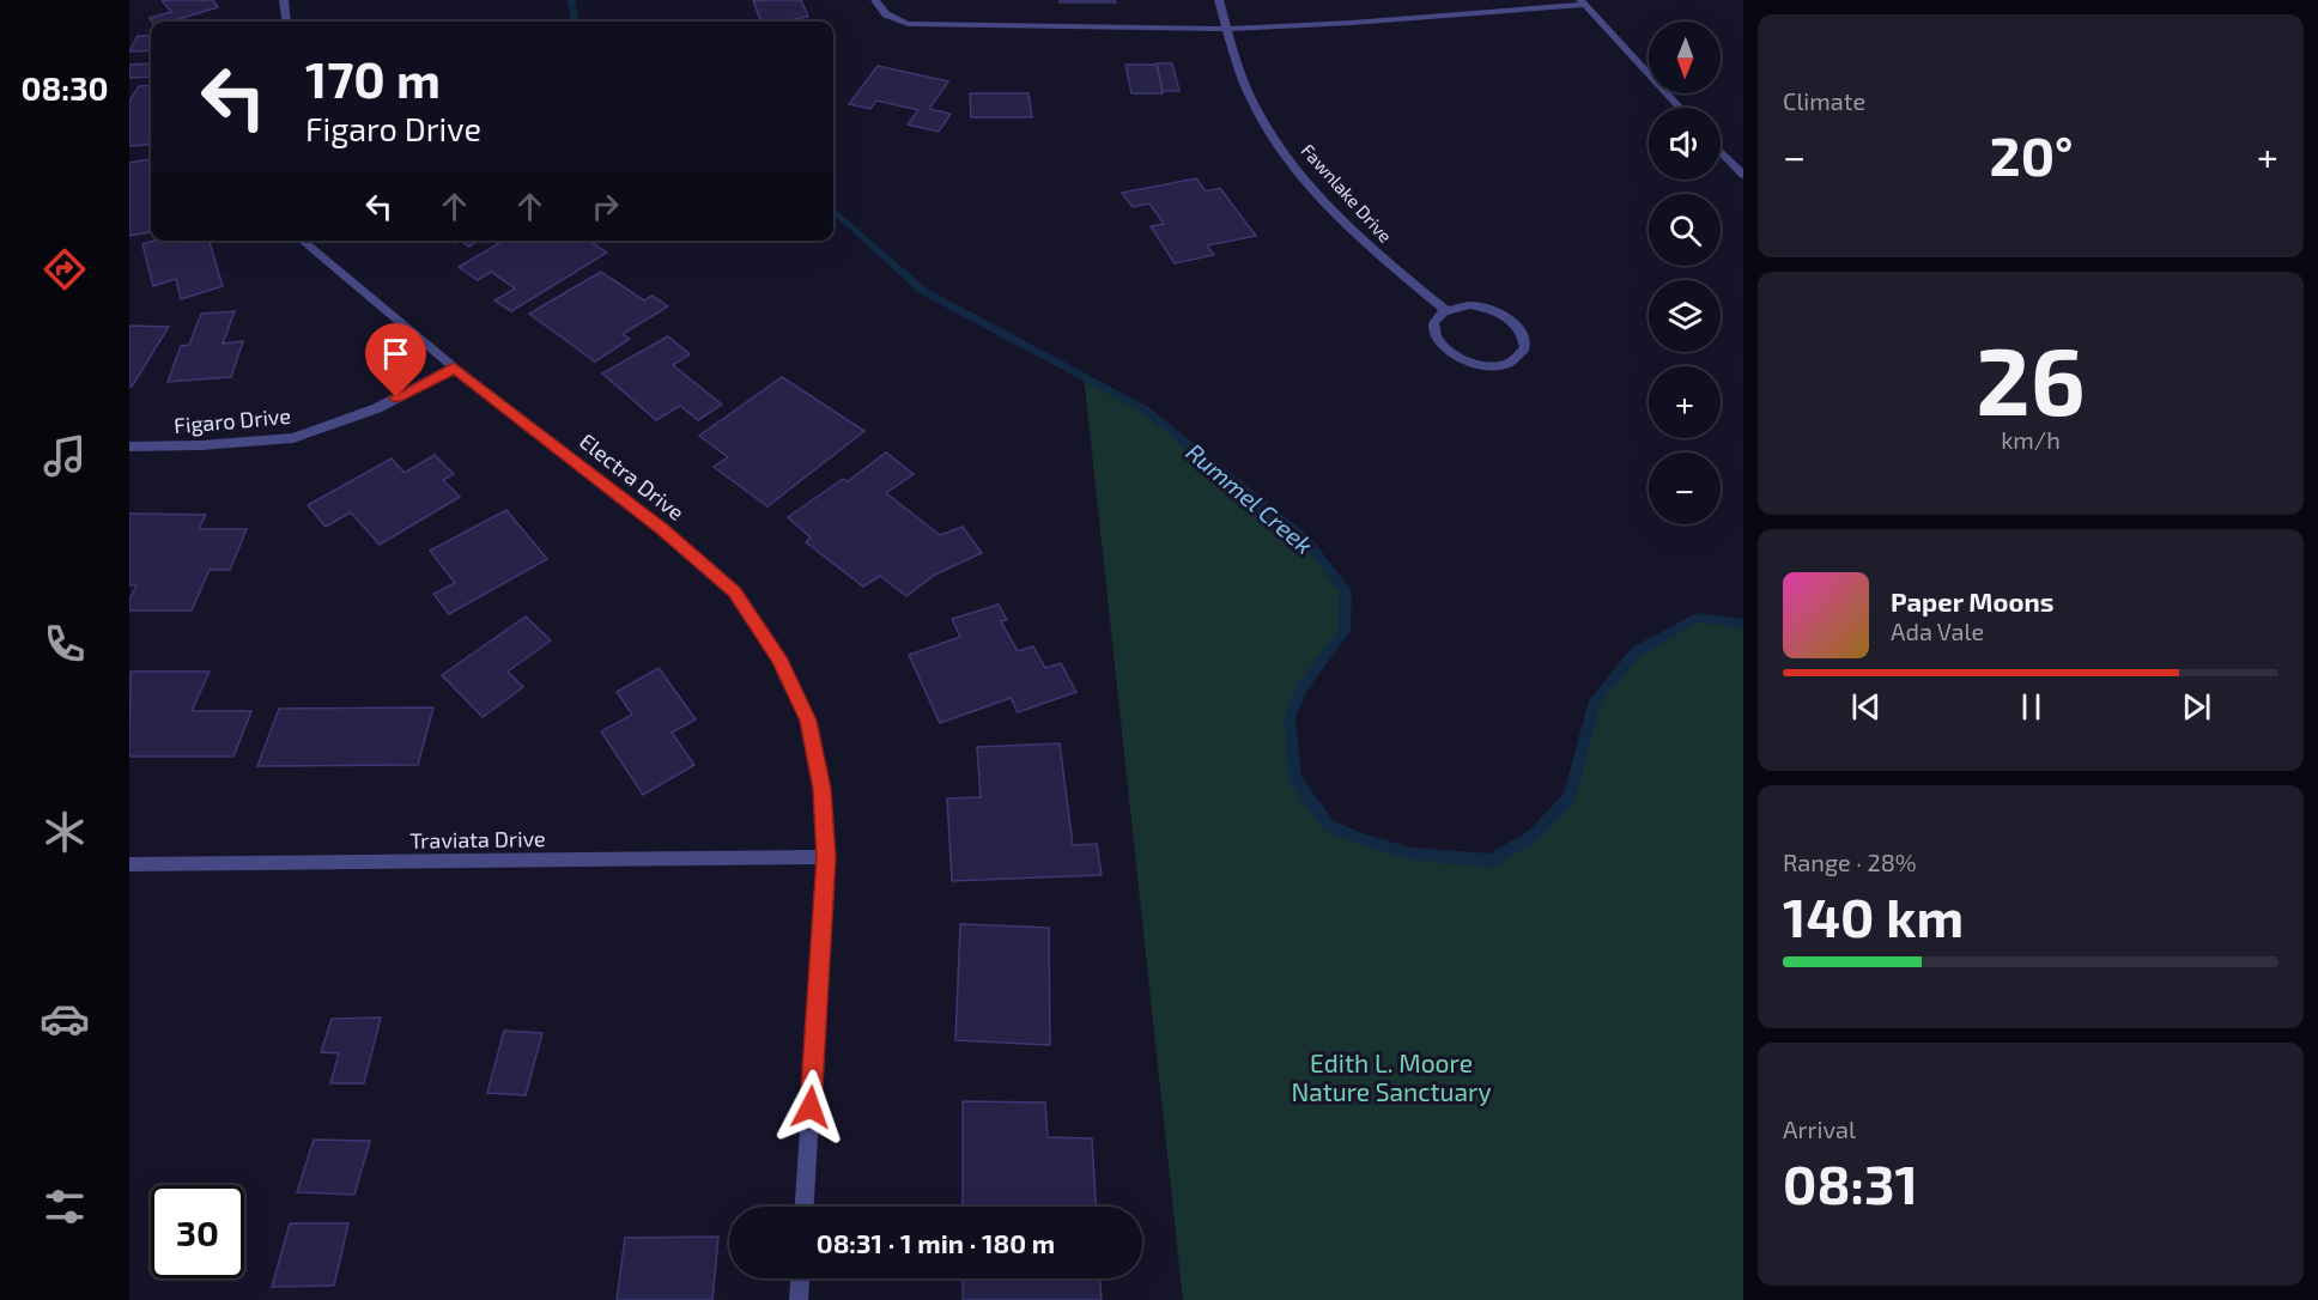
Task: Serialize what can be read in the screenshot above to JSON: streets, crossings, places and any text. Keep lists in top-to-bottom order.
{
  "streets": {
    "street": [
      "Fawnlake Drive",
      "Figaro Drive",
      "Electra Drive",
      "Traviata Drive"
    ]
  },
  "crossings": [
    ["Figaro Drive", "Electra Drive"],
    ["Electra Drive", "Traviata Drive"]
  ],
  "water": ["Rummel Creek"],
  "parks": ["Edith L. Moore Nature Sanctuary"],
  "north": "bottom",
  "page": {
    "tabs": "08:30",
    "tile": [
      "Climate",
      ["26", "km/h"],
      ["Range · 28%", "140 km"],
      ["Arrival", "08:31"]
    ],
    "map_buttons": ["+", "−"],
    "turn": ["170 m", "Figaro Drive"],
    "heat": ["−", "20°", "+"],
    "song": ["Paper Moons", "Ada Vale"],
    "limit": "30",
    "trip": "08:31 · 1 min · 180 m"
  }
}
